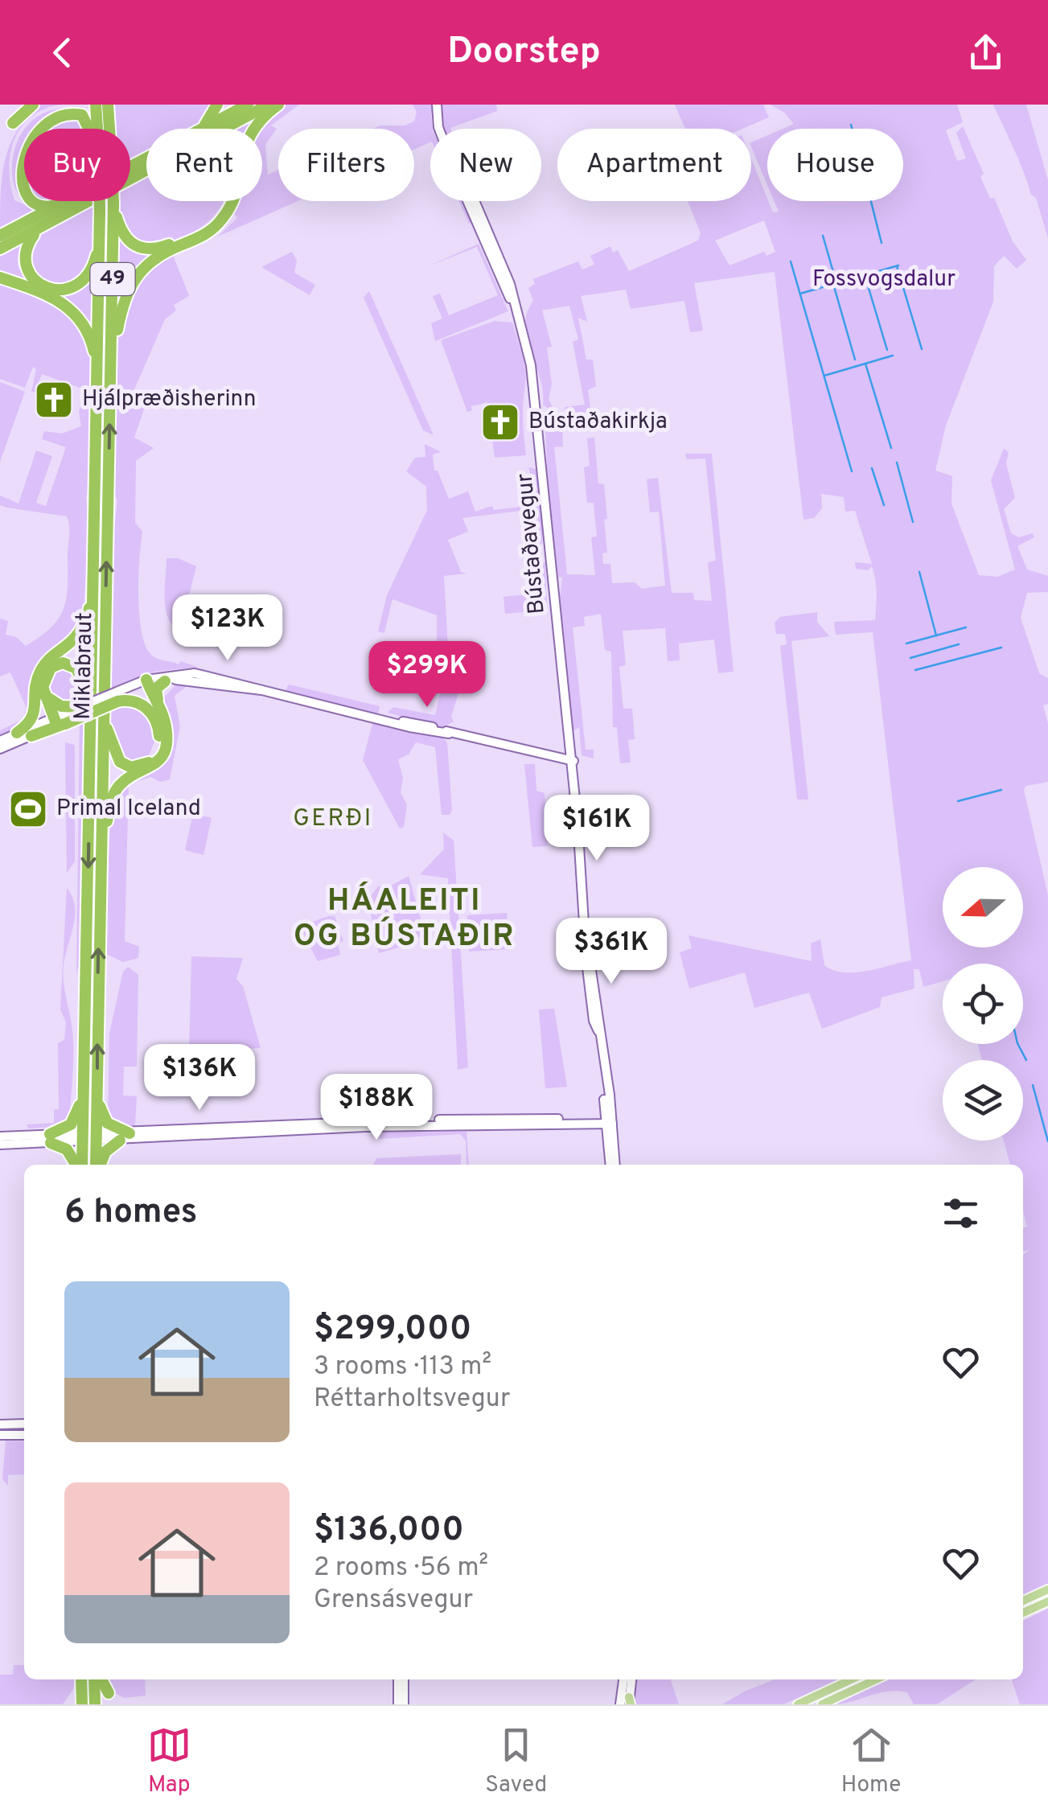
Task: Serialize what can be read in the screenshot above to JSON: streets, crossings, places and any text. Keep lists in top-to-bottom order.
{
  "streets": {
    "highway": ["49", "Miklabraut"],
    "main road": ["Bústaðavegur"]
  },
  "crossings": [
    ["49", "Miklabraut"]
  ],
  "districts": ["GERÐI", "HÁALEITI OG BÚSTAÐIR"],
  "parks": ["Fossvogsdalur"],
  "places": {
    "church": ["Hjálpræðisherinn", "Bústaðakirkja"],
    "sports": ["Primal Iceland"]
  },
  "north": "left",
  "page": {
    "header": "Doorstep",
    "chip": [
      "Buy",
      "Rent",
      "Filters",
      "New",
      "Apartment",
      "House"
    ],
    "price": [
      "$123K",
      "$299K",
      "$161K",
      "$361K",
      "$136K",
      "$188K"
    ],
    "heading": "6 homes",
    "list": [
      {
        "name": "$299,000",
        "note": "3 rooms · 113 m² · Réttarholtsvegur"
      },
      {
        "name": "$136,000",
        "note": "2 rooms · 56 m² · Grensásvegur"
      }
    ],
    "tabs": ["Map", "Saved", "Home"]
  }
}
